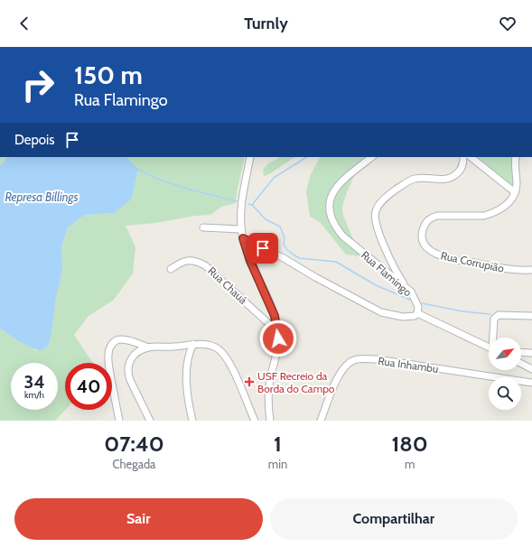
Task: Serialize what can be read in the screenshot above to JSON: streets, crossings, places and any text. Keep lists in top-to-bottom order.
{
  "streets": {
    "street": [
      "Rua Corrupião",
      "Rua Flamingo",
      "Rua Chauá",
      "Rua Inhambu"
    ]
  },
  "water": ["Represa Billings"],
  "places": {
    "health": ["USF Recreio da Borda do Campo"]
  },
  "north": "top right",
  "page": {
    "header": "Turnly",
    "turn": ["150 m", "Rua Flamingo"],
    "then": "Depois",
    "speed": "34 km/h",
    "limit": "40",
    "eta": [
      "07:40",
      "Chegada",
      "1",
      "min",
      "180",
      "m"
    ],
    "buttons": ["Sair", "Compartilhar"]
  }
}
